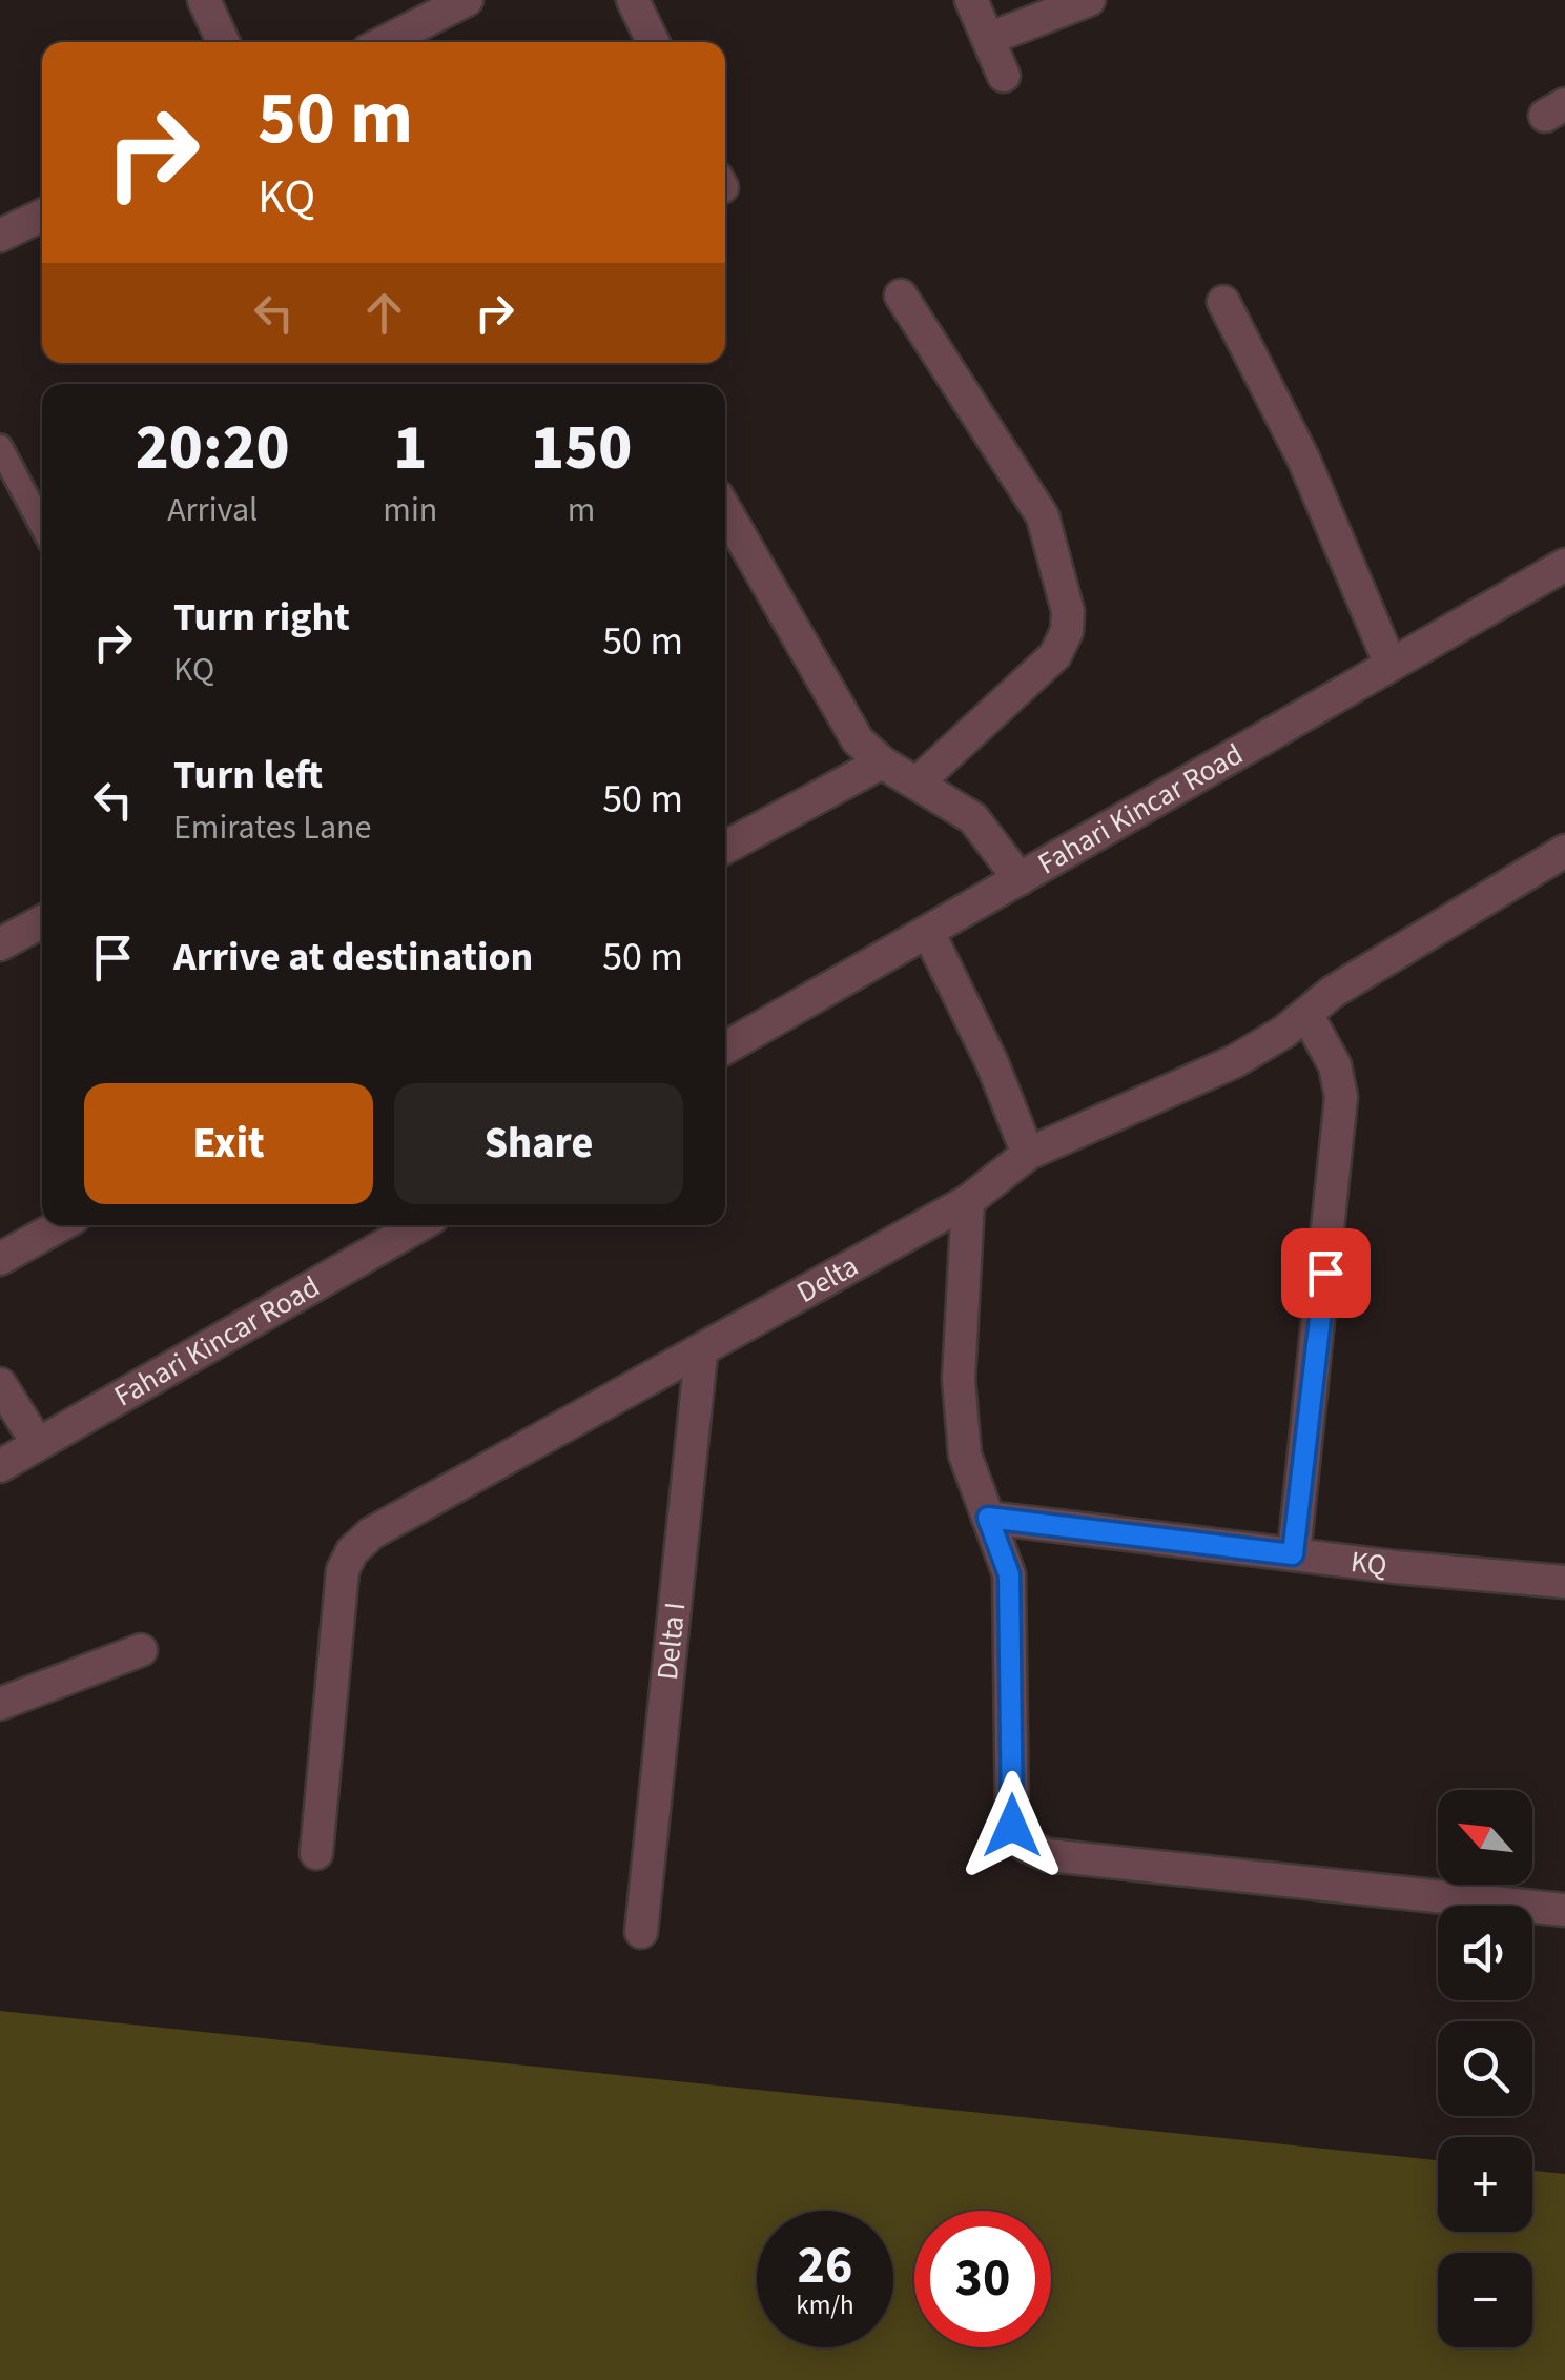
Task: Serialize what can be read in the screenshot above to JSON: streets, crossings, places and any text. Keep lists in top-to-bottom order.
{
  "streets": {
    "street": [
      "Fahari Kincar Road",
      "Delta",
      "KQ",
      "Delta I"
    ]
  },
  "crossings": [
    ["Delta", "Delta I"]
  ],
  "north": "top left",
  "page": {
    "turn": ["50 m", "KQ"],
    "eta": [
      "20:20",
      "Arrival",
      "1",
      "min",
      "150",
      "m"
    ],
    "list": [
      {
        "name": "Turn right",
        "note": "KQ",
        "value": "50 m"
      },
      {
        "name": "Turn left",
        "note": "Emirates Lane",
        "value": "50 m"
      },
      {
        "name": "Arrive at destination",
        "value": "50 m"
      }
    ],
    "buttons": ["Exit", "Share"],
    "map_buttons": ["+", "−"],
    "speed": "26 km/h",
    "limit": "30"
  }
}
